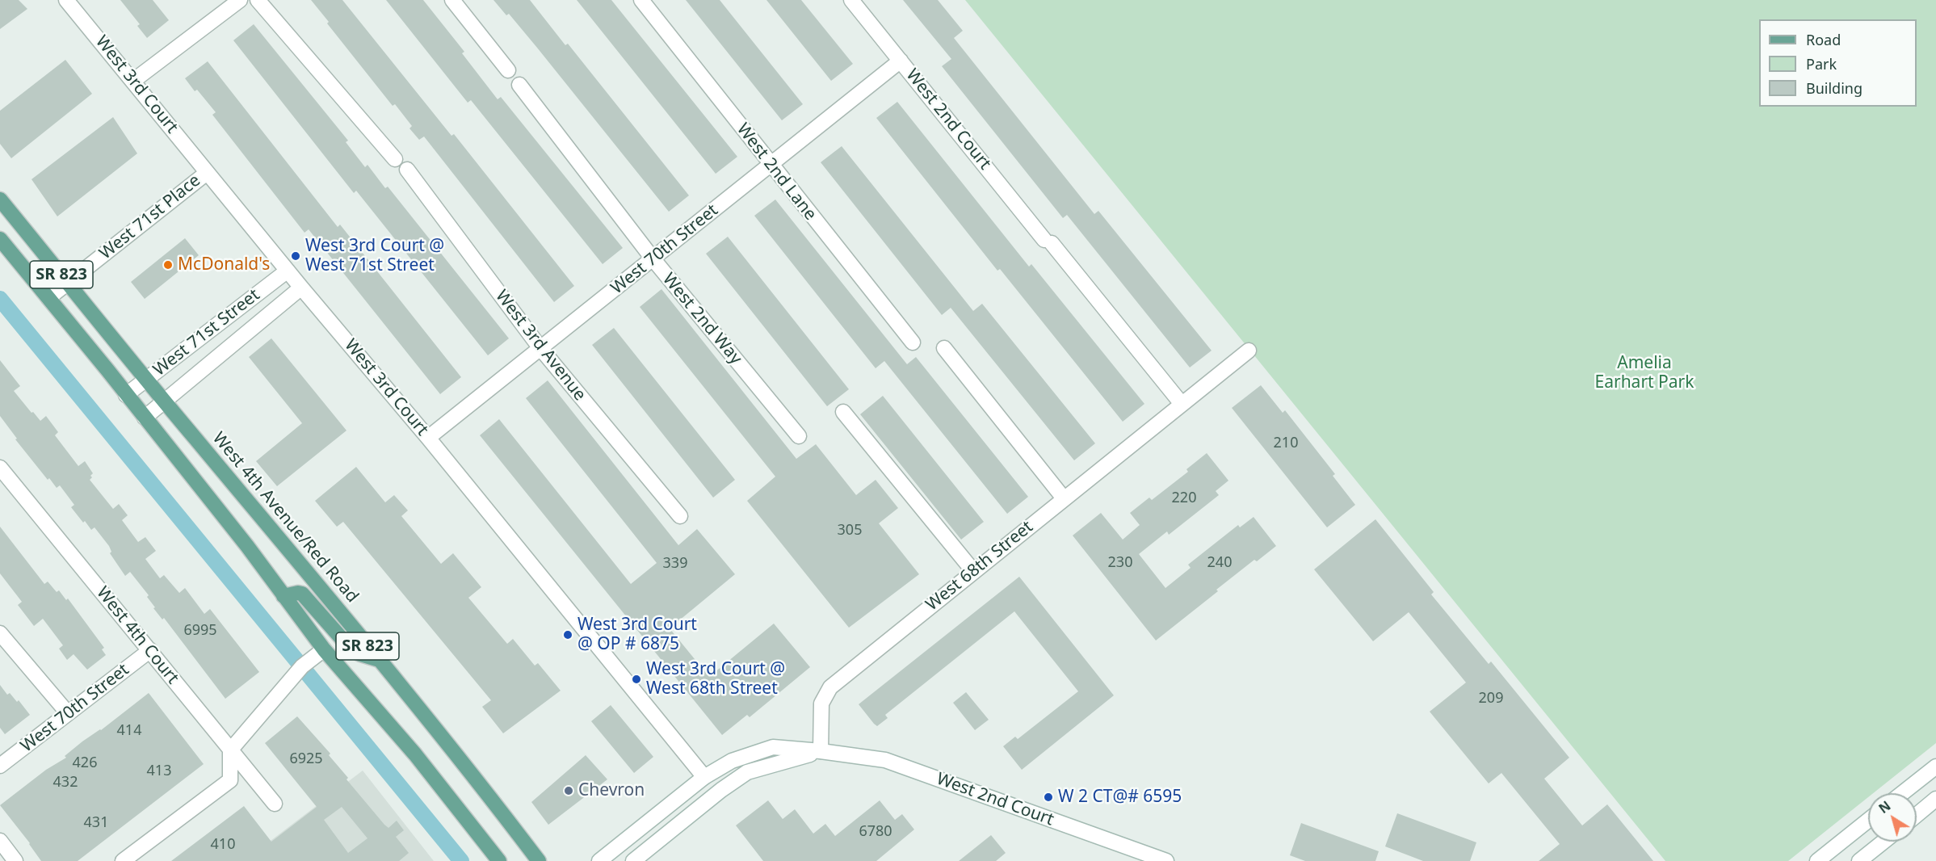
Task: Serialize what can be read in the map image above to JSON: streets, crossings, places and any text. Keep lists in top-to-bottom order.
{
  "streets": {
    "main road": ["SR 823", "West 4th Avenue/Red Road"],
    "street": [
      "West 3rd Court",
      "West 2nd Court",
      "West 2nd Lane",
      "West 71st Place",
      "West 70th Street",
      "West 2nd Way",
      "West 71st Street",
      "West 3rd Avenue",
      "West 68th Street",
      "West 4th Court"
    ]
  },
  "crossings": [
    ["West 3rd Court", "West 71st Place"],
    ["West 3rd Court", "West 70th Street"],
    ["West 3rd Court", "West 71st Street"],
    ["West 2nd Court", "West 70th Street"],
    ["West 2nd Court", "West 68th Street"],
    ["West 2nd Lane", "West 70th Street"],
    ["West 71st Place", "SR 823"],
    ["West 71st Place", "West 4th Avenue/Red Road"],
    ["West 70th Street", "West 2nd Way"],
    ["West 70th Street", "West 3rd Avenue"],
    ["West 70th Street", "West 4th Court"],
    ["SR 823", "West 71st Street"],
    ["West 71st Street", "West 4th Avenue/Red Road"]
  ],
  "parks": ["Amelia Earhart Park"],
  "places": [
    "West 3rd Court @ West 71st Street",
    "McDonald's",
    "West 3rd Court @ OP # 6875",
    "West 3rd Court @ West 68th Street",
    "Chevron",
    "W 2 CT@# 6595"
  ],
  "house_numbers": [
    "210",
    "220",
    "305",
    "230",
    "240",
    "339",
    "6995",
    "209",
    "414",
    "6925",
    "426",
    "413",
    "432",
    "431",
    "6780",
    "410"
  ],
  "legend": ["Road", "Park", "Building"],
  "north": "top left"
}
